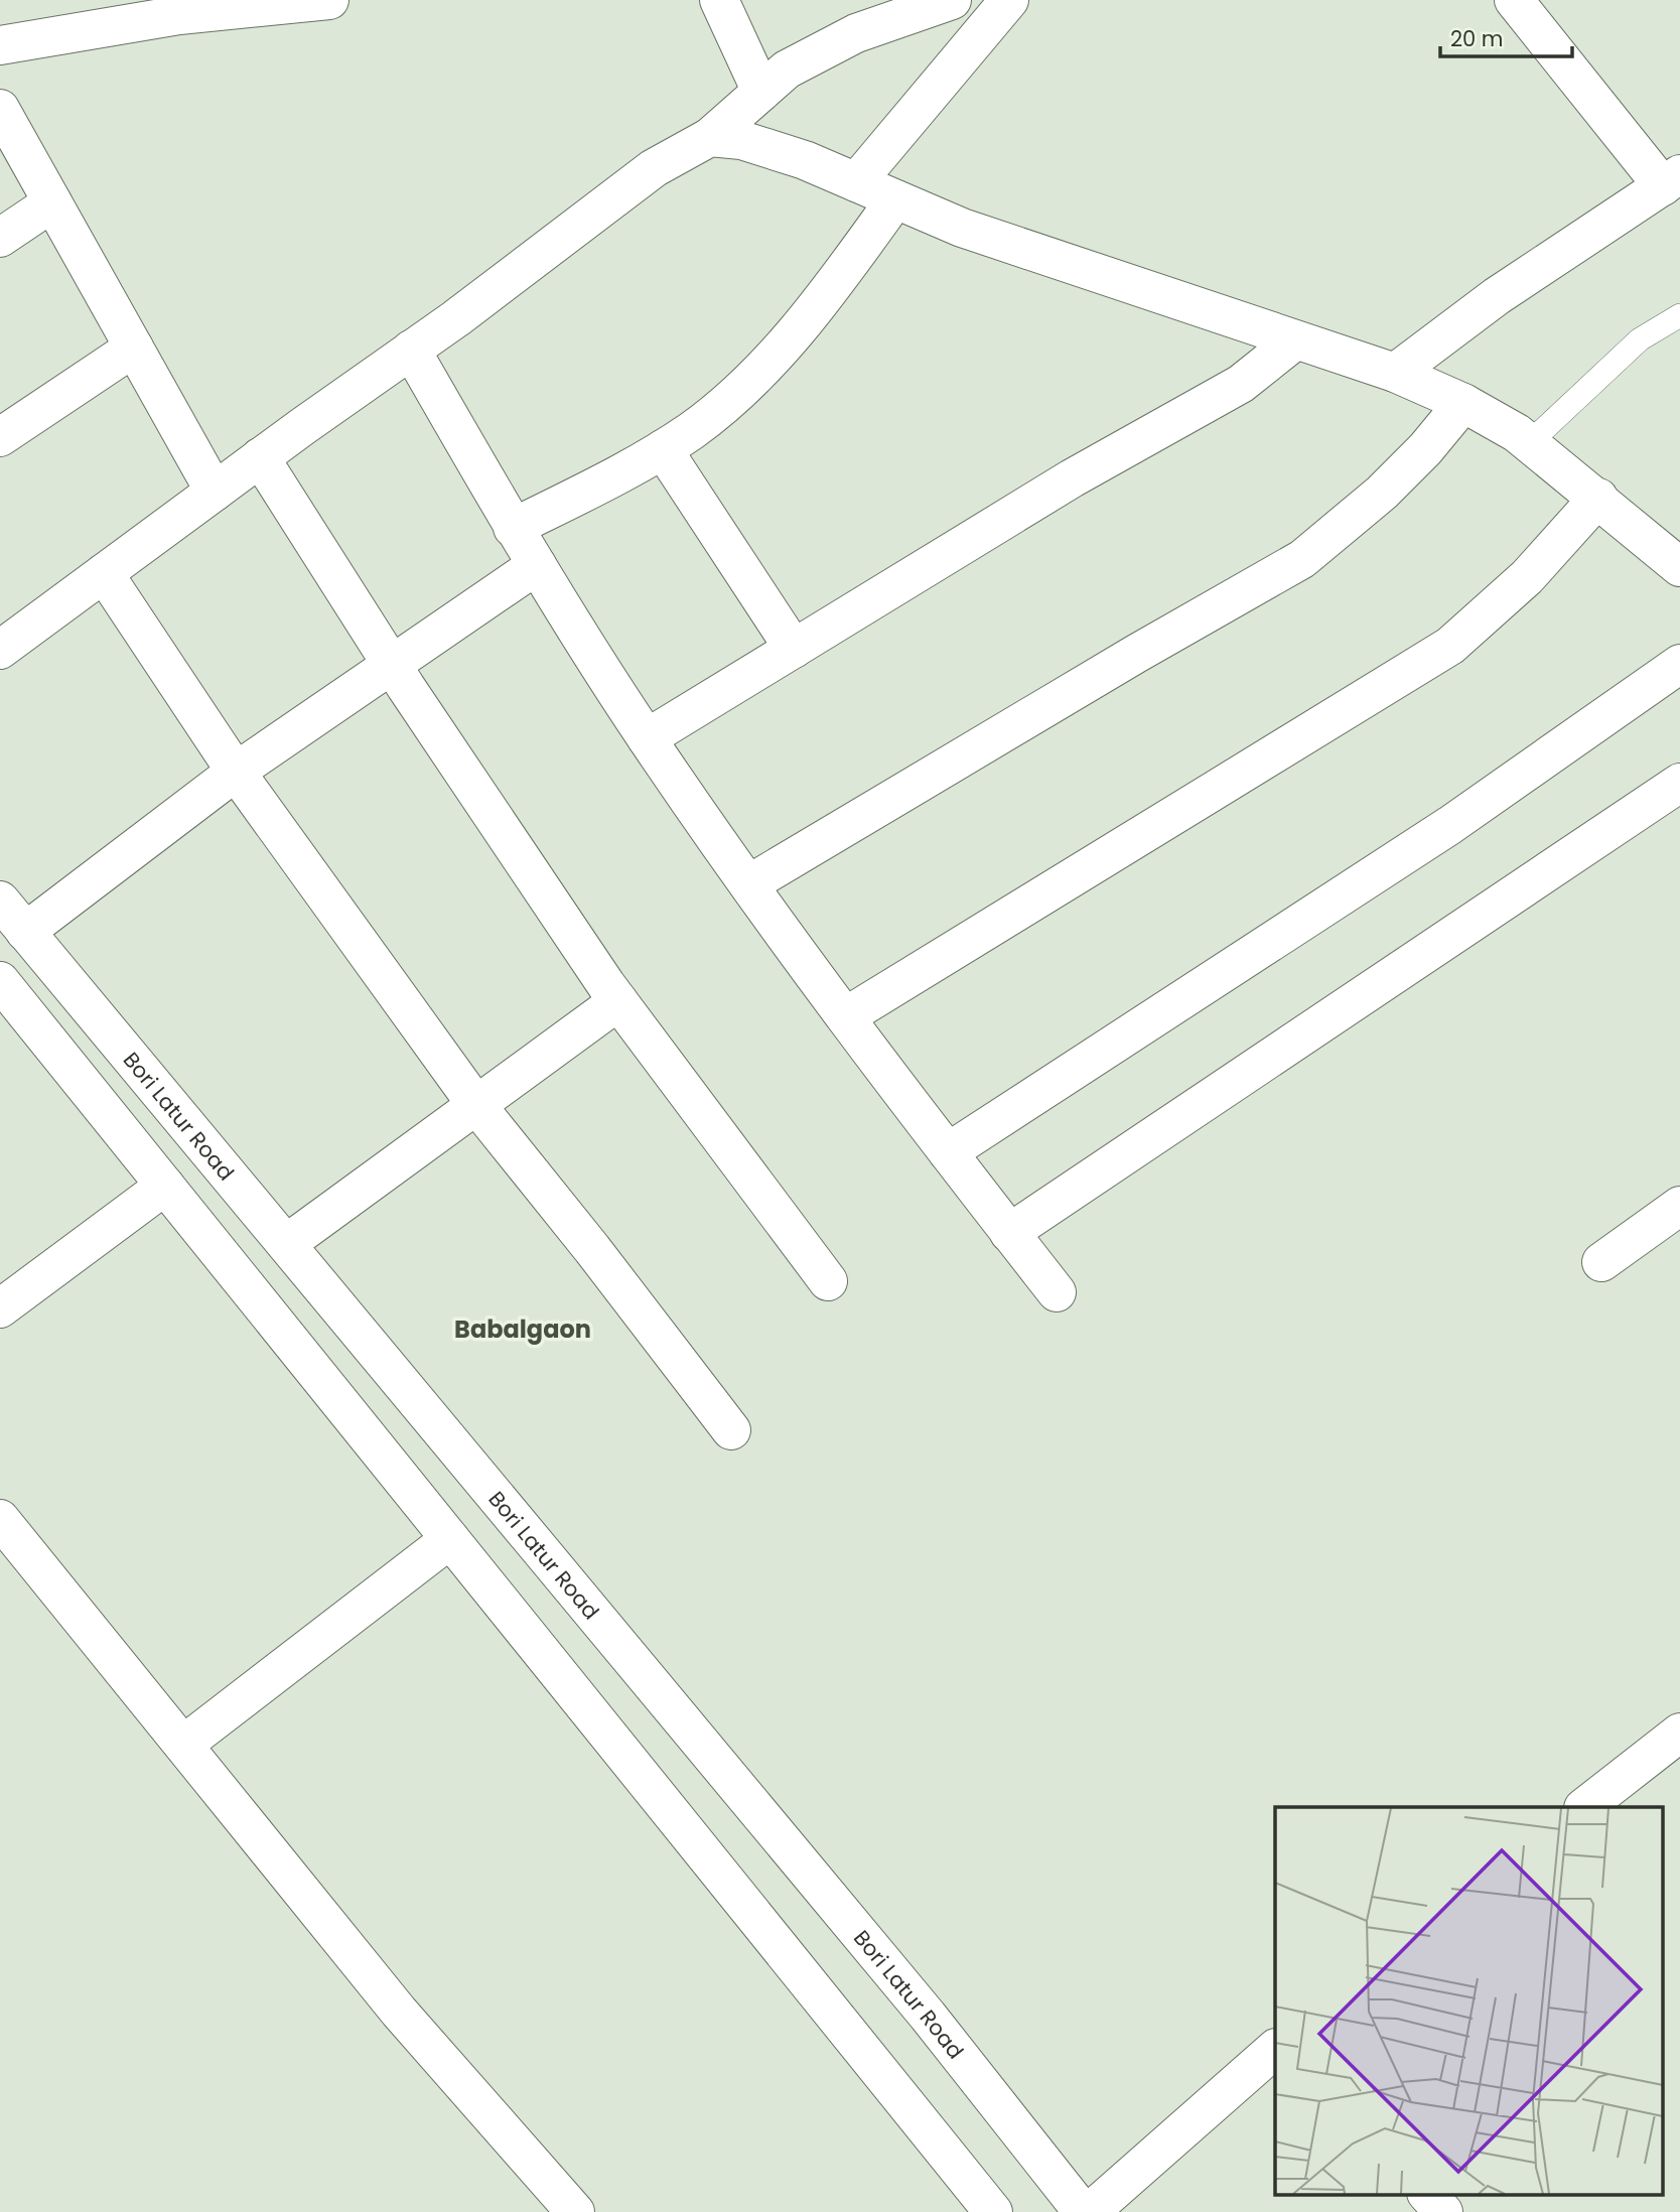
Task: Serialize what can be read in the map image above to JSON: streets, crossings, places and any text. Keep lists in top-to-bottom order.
{
  "streets": {
    "street": ["Bori Latur Road"]
  },
  "districts": ["Babalgaon"],
  "scale_bar": "20 m"
}
